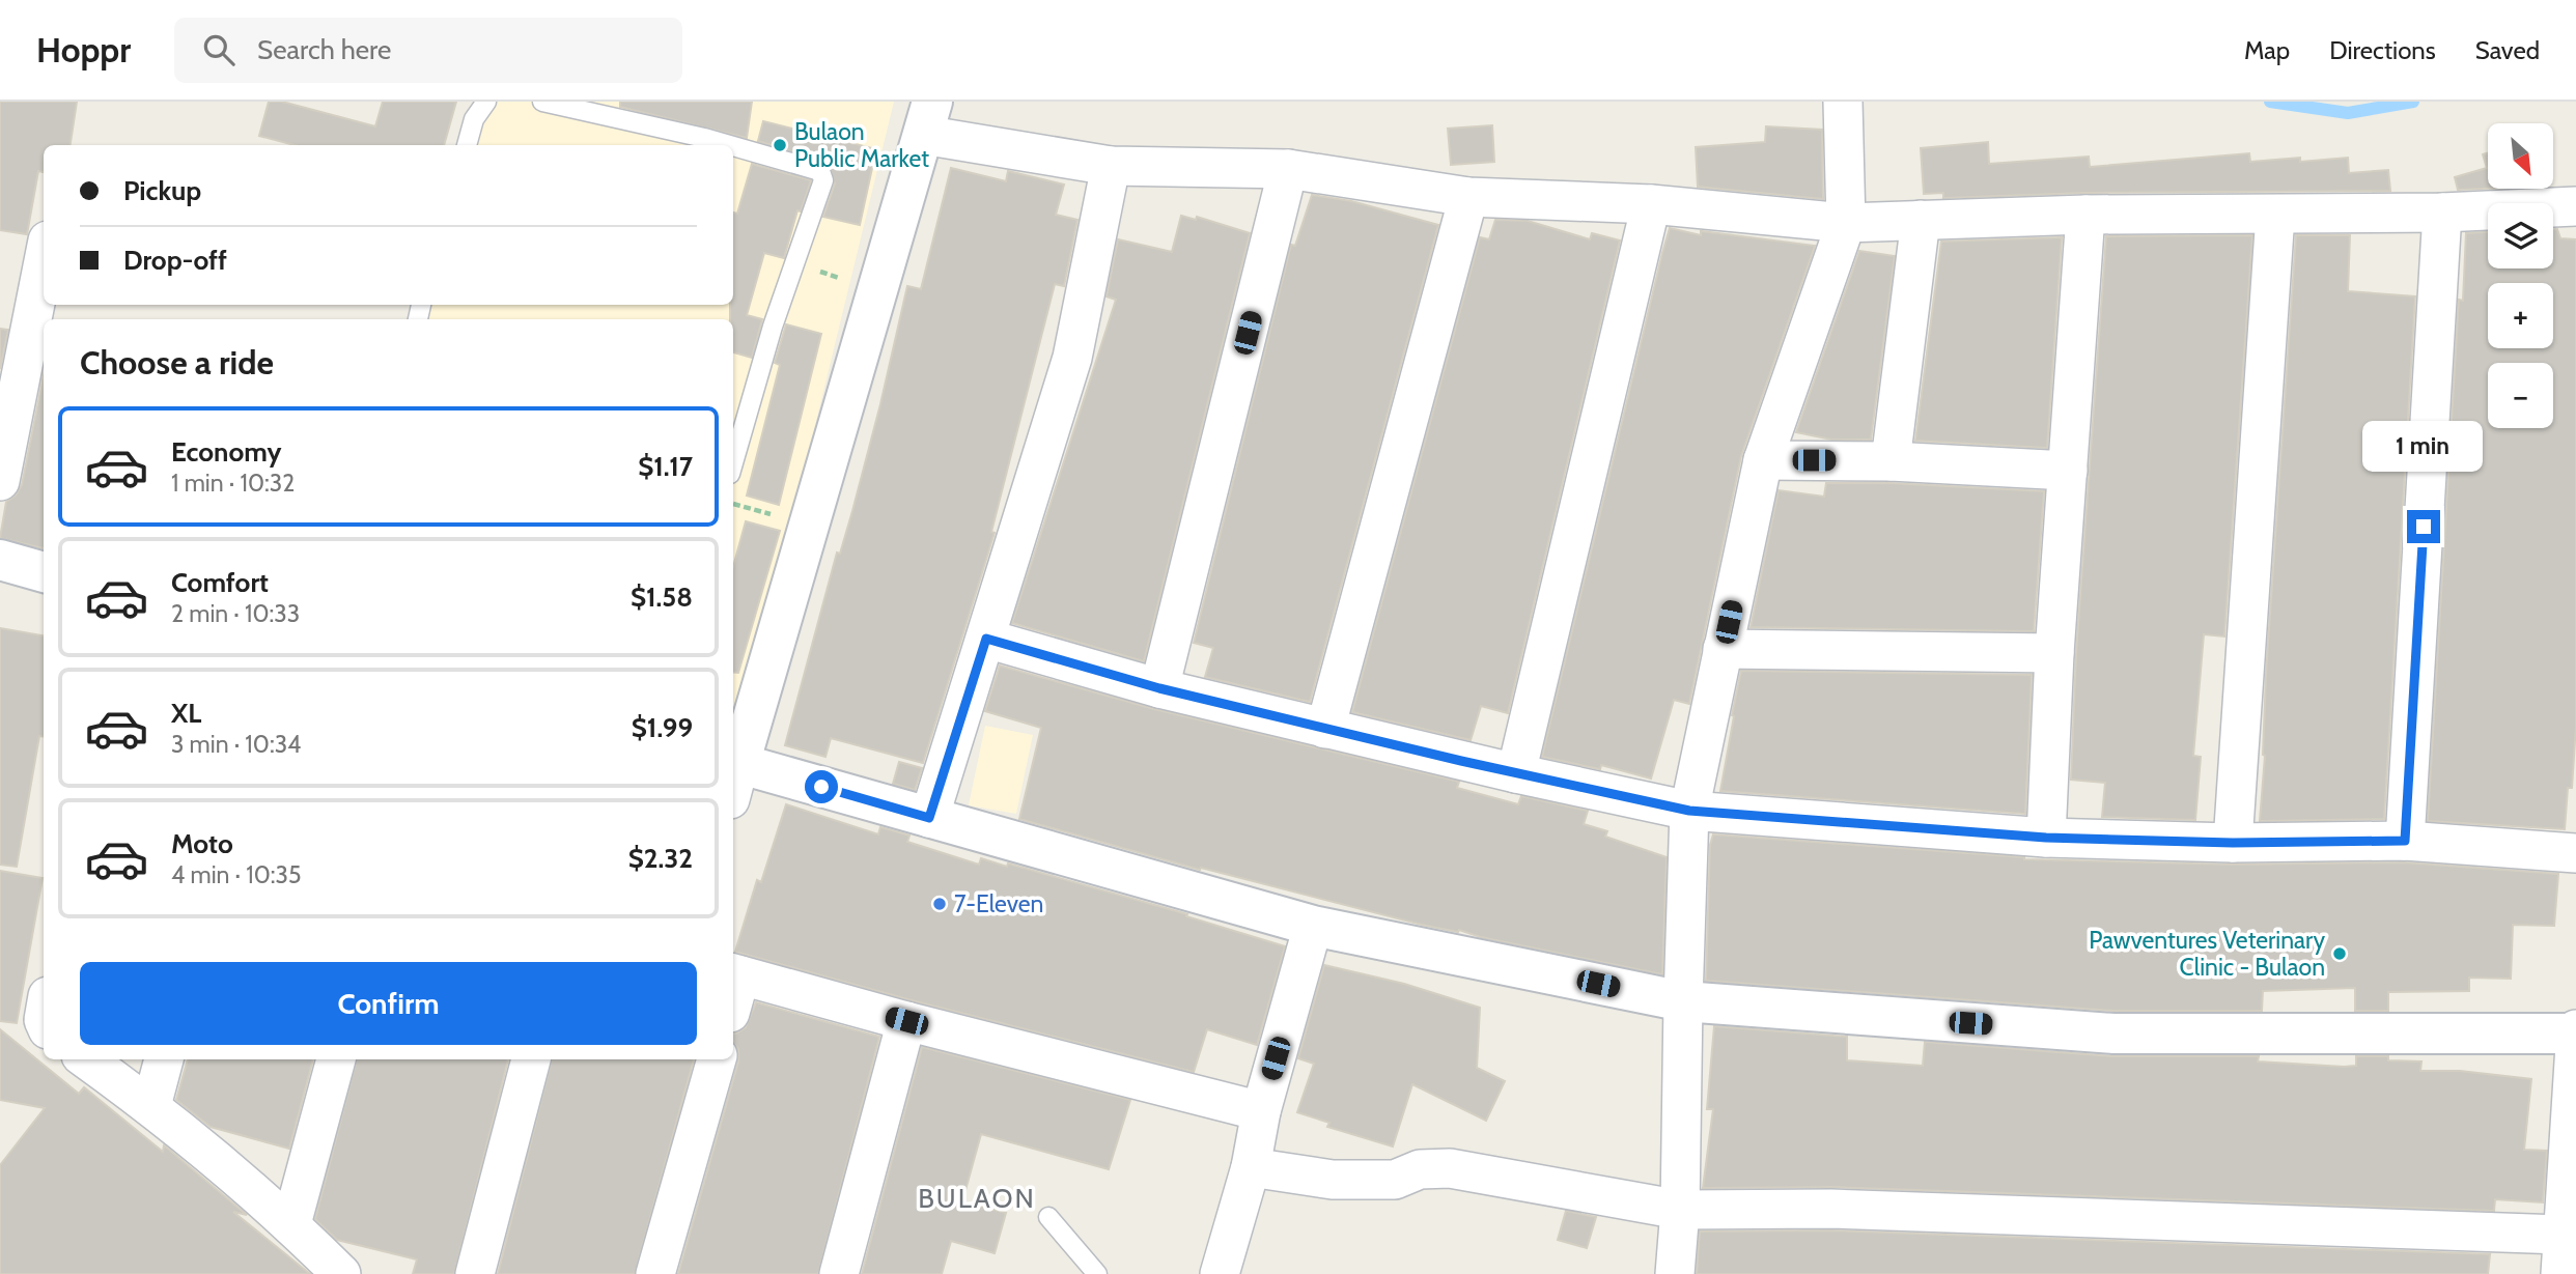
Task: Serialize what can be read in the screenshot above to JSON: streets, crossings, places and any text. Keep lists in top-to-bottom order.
{
  "districts": ["BULAON"],
  "places": ["Bulaon Public Market", "7-Eleven", "Pawventures Veterinary Clinic - Bulaon"],
  "north": "bottom right",
  "page": {
    "header": "Hoppr",
    "search": "Search here",
    "nav": ["Map", "Directions", "Saved"],
    "map_buttons": ["+", "−"],
    "banner": ["Pickup", "Drop-off"],
    "heading": "Choose a ride",
    "list": [
      {
        "name": "Economy",
        "note": "1 min · 10:32",
        "value": "$1.17"
      },
      {
        "name": "Comfort",
        "note": "2 min · 10:33",
        "value": "$1.58"
      },
      {
        "name": "XL",
        "note": "3 min · 10:34",
        "value": "$1.99"
      },
      {
        "name": "Moto",
        "note": "4 min · 10:35",
        "value": "$2.32"
      }
    ],
    "bubble": "1 min",
    "buttons": "Confirm"
  }
}
